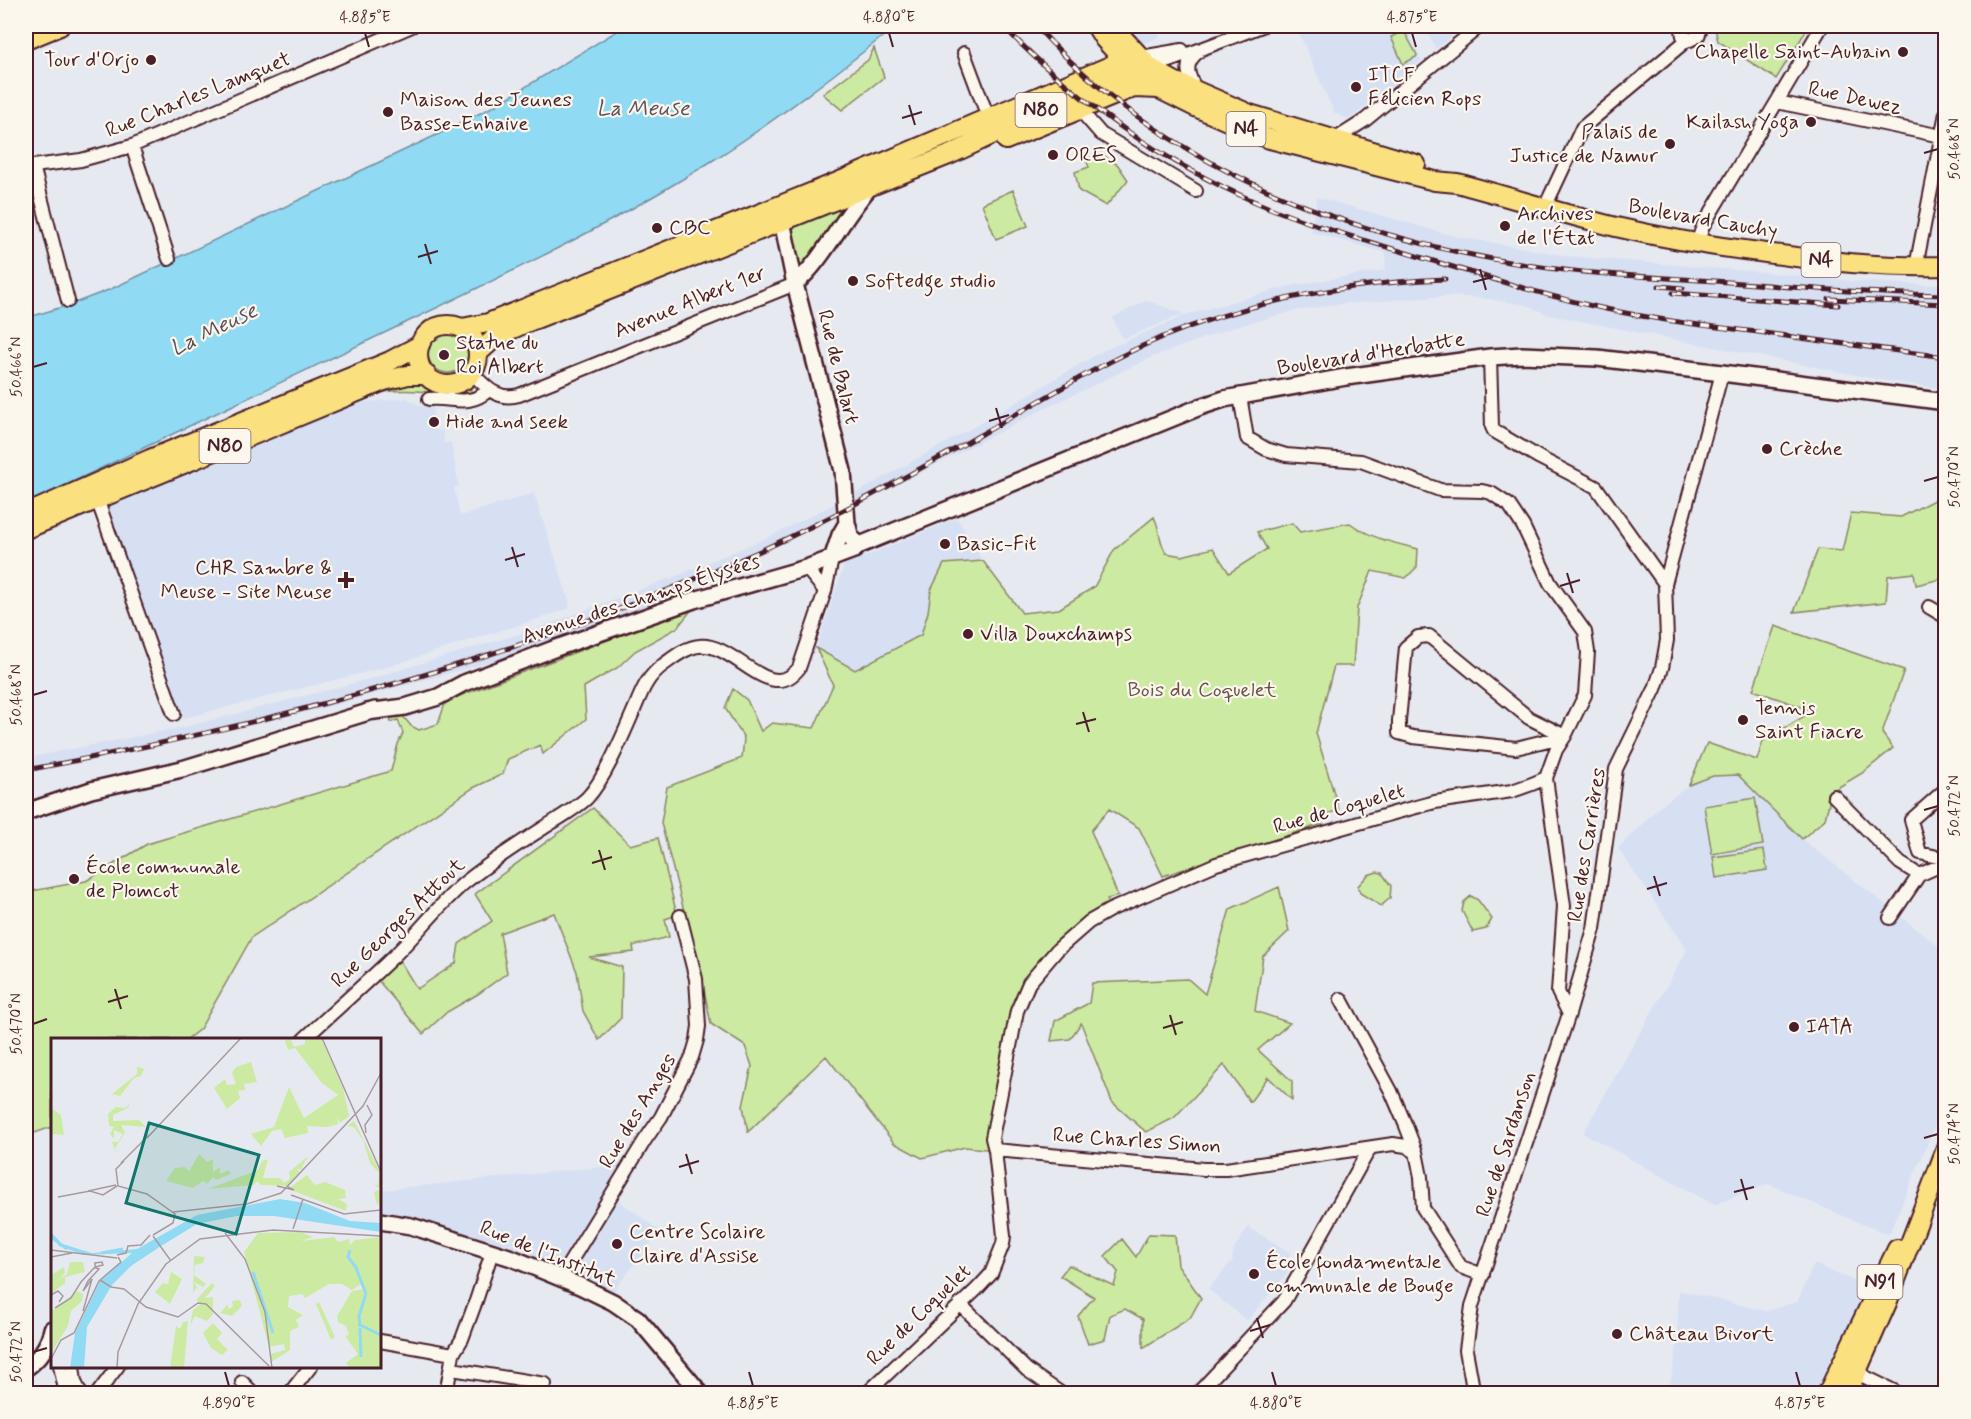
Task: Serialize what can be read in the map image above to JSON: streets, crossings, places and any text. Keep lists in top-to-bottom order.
{
  "streets": {
    "main road": [
      "N80",
      "N4",
      "Boulevard Cauchy",
      "Avenue Albert 1er",
      "N91"
    ],
    "street": [
      "Rue Charles Lamquet",
      "Rue Dewez",
      "Boulevard d'Herbatte",
      "Rue de Balart",
      "Avenue des Champs Élysées",
      "Rue de Coquelet",
      "Rue des Carrières",
      "Rue Georges Attout",
      "Rue des Anges",
      "Rue Charles Simon",
      "Rue de Sardanson",
      "Rue de l'Institut"
    ]
  },
  "crossings": [
    ["N4", "Boulevard Cauchy"],
    ["N4", "Avenue Albert 1er"],
    ["Boulevard Cauchy", "Avenue Albert 1er"],
    ["Avenue Albert 1er", "Rue de Balart"],
    ["Boulevard d'Herbatte", "Rue de Balart"],
    ["Boulevard d'Herbatte", "Avenue des Champs Élysées"],
    ["Boulevard d'Herbatte", "Rue des Carrières"],
    ["Rue de Balart", "Avenue des Champs Élysées"],
    ["Rue de Balart", "Rue Georges Attout"],
    ["Rue de Coquelet", "Rue Charles Simon"],
    ["Rue des Carrières", "Rue de Sardanson"],
    ["Rue des Anges", "Rue de l'Institut"]
  ],
  "water": ["La Meuse"],
  "parks": ["Bois du Coquelet"],
  "places": {
    "other": [
      "Chapelle Saint-Aubain",
      "Tour d'Orjo",
      "ITCF Félicien Rops",
      "Maison des Jeunes Basse-Enhaive",
      "Kailash Yoga",
      "Palais de Justice de Namur",
      "ORES",
      "Archives de l'État",
      "CBC",
      "Softedge studio",
      "Statue du Roi Albert",
      "Hide and seek",
      "Crèche",
      "Basic-Fit",
      "Villa Douxchamps",
      "Tennis Saint Fiacre",
      "École communale de Plomcot",
      "IATA",
      "Centre Scolaire Claire d'Assise",
      "École fondamentale communale de Bouge",
      "Château Bivort"
    ],
    "health": ["CHR Sambre & Meuse - Site Meuse"]
  },
  "coordinates": [
    "4.885°E",
    "4.880°E",
    "4.875°E",
    "50.468°N",
    "50.466°N",
    "50.470°N",
    "50.472°N",
    "50.474°N",
    "4.890°E"
  ]
}
